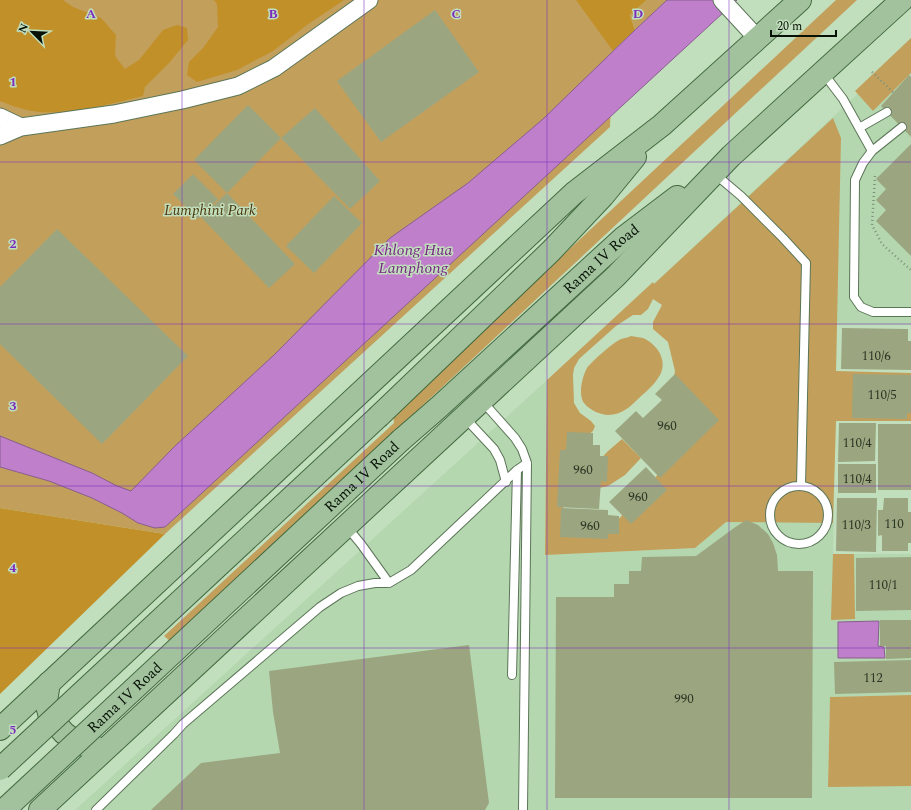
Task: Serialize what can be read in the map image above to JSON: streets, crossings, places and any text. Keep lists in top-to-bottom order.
{
  "streets": {
    "main road": ["Rama IV Road"]
  },
  "water": ["Khlong Hua Lamphong"],
  "parks": ["Lumphini Park"],
  "house_numbers": [
    "110/6",
    "110/5",
    "960",
    "110/4",
    "960",
    "110/4",
    "960",
    "110",
    "110/3",
    "960",
    "110/1",
    "112",
    "990"
  ],
  "scale_bar": "20 m",
  "north": "top left",
  "grid": {
    "columns": [
      "A",
      "B",
      "C",
      "D"
    ],
    "rows": [
      "1",
      "2",
      "3",
      "4",
      "5"
    ]
  }
}
